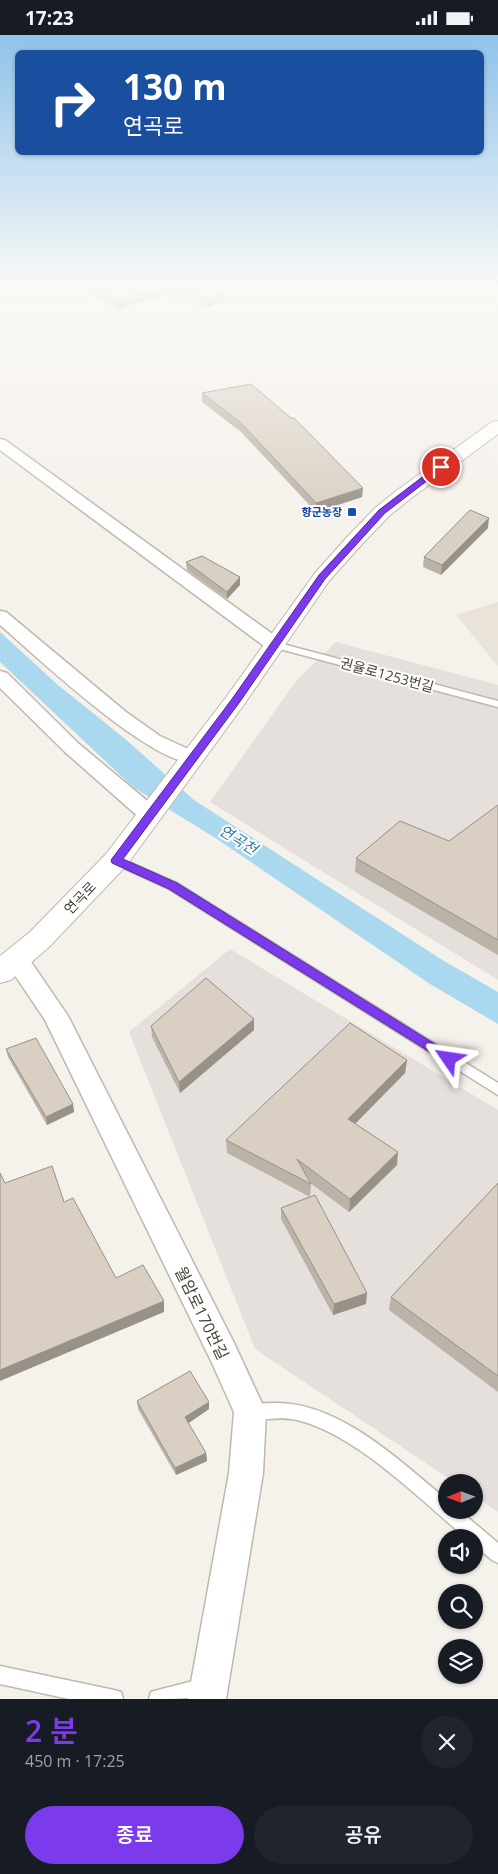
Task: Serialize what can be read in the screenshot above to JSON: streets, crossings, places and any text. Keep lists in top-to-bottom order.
{
  "streets": {
    "street": ["연곡로", "월암로170번길"],
    "lane": ["권율로1253번길"]
  },
  "crossings": [
    ["연곡로", "월암로170번길"]
  ],
  "water": ["연곡천"],
  "places": {
    "transit": ["향군농장"]
  },
  "north": "left",
  "page": {
    "status": "17:23",
    "turn": ["130 m", "연곡로"],
    "heading": ["2 분", "450 m · 17:25"],
    "buttons": ["종료", "공유"]
  }
}
